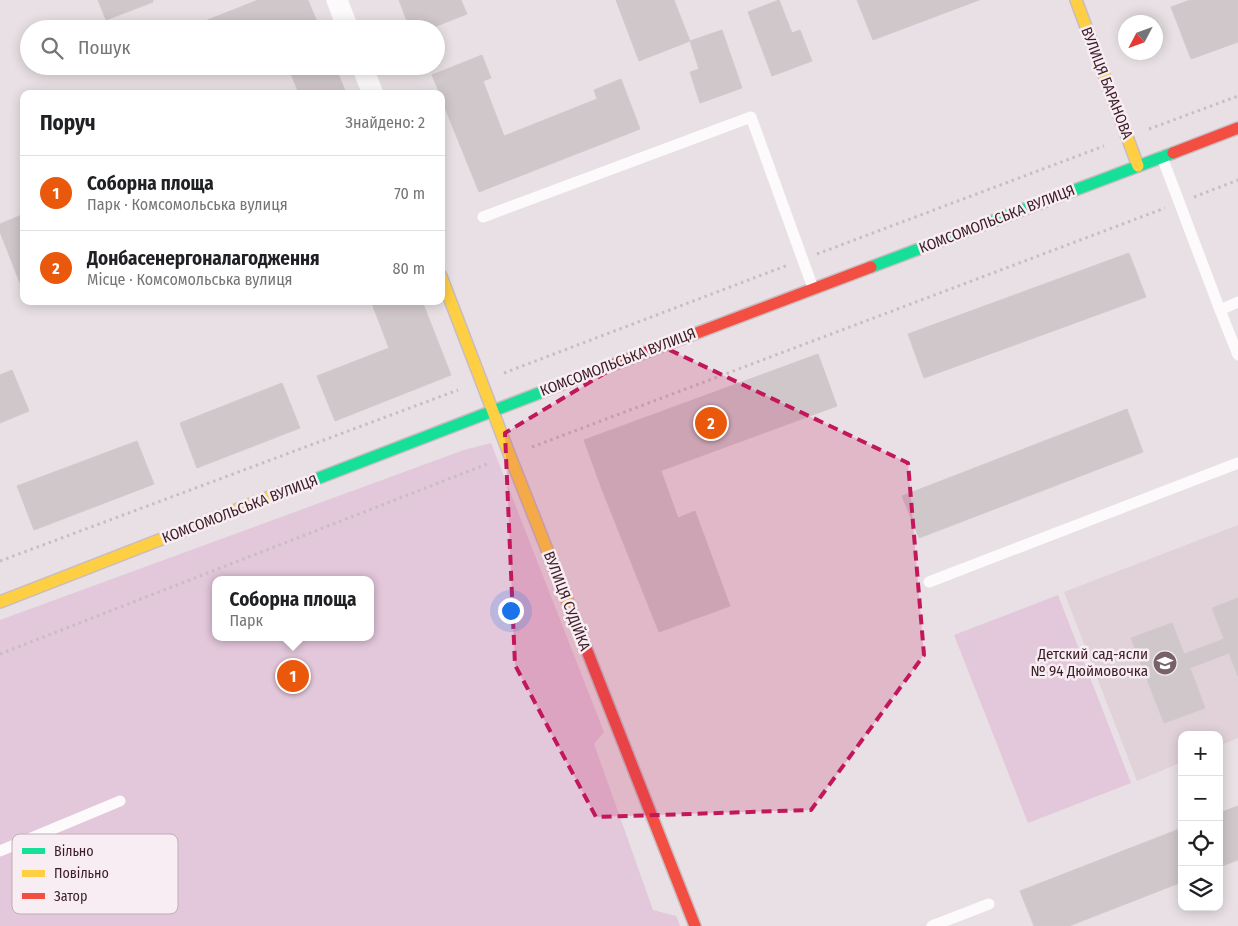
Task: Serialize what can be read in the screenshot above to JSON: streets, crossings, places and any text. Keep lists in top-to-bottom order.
{
  "streets": {
    "street": ["ВУЛИЦЯ БАРАНОВА", "КОМСОМОЛЬСЬКА ВУЛИЦЯ", "ВУЛИЦЯ СУДІЙКА"]
  },
  "crossings": [
    ["ВУЛИЦЯ БАРАНОВА", "КОМСОМОЛЬСЬКА ВУЛИЦЯ"],
    ["КОМСОМОЛЬСЬКА ВУЛИЦЯ", "ВУЛИЦЯ СУДІЙКА"]
  ],
  "places": {
    "school or university": ["Детский сад-ясли № 94 Дюймовочка"]
  },
  "legend": ["Вільно", "Повільно", "Затор"],
  "north": "bottom left",
  "page": {
    "search": "Пошук",
    "heading": ["Поруч", "Знайдено: 2"],
    "list": [
      {
        "mark": "1",
        "name": "Соборна площа",
        "note": "Парк · Комсомольська вулиця",
        "value": "70 m"
      },
      {
        "mark": "2",
        "name": "Донбасенергоналагодження",
        "note": "Місце · Комсомольська вулиця",
        "value": "80 m"
      }
    ],
    "pins": ["2", "1"],
    "popup": ["Соборна площа", "Парк"],
    "map_buttons": ["+", "−"]
  }
}
